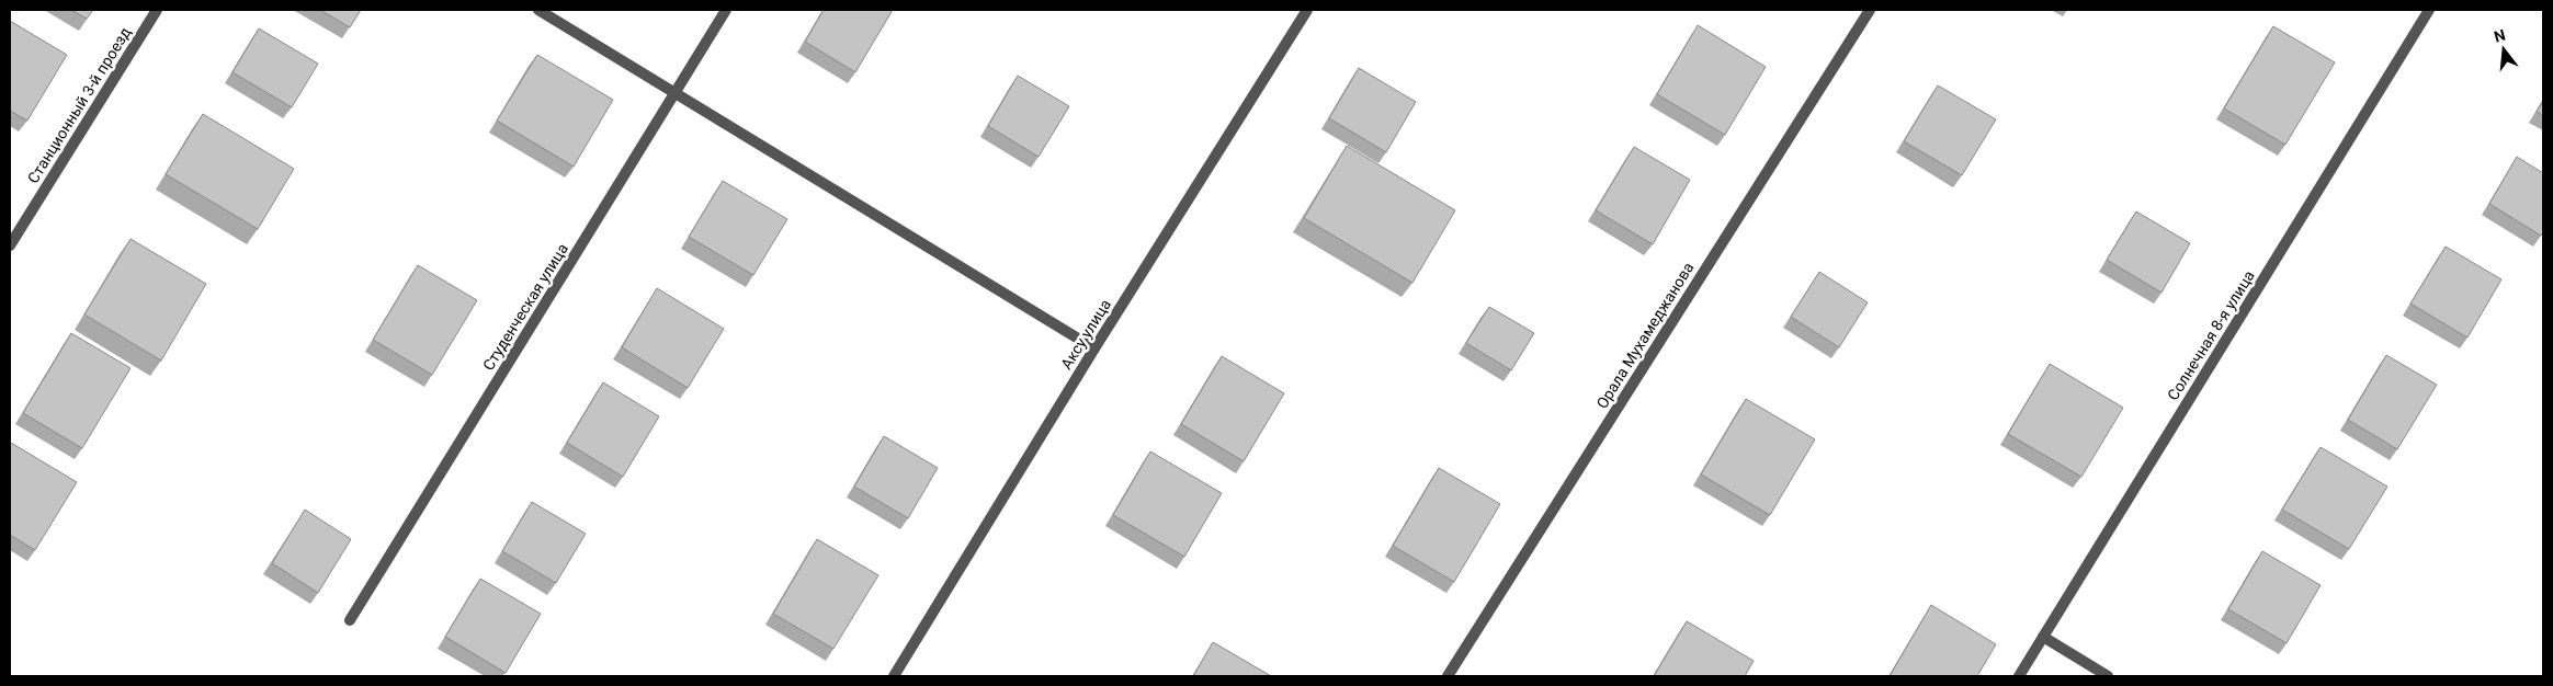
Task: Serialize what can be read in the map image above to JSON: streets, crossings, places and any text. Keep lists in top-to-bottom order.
{
  "streets": {
    "street": [
      "Станционный 3-й проезд",
      "Студенческая улица",
      "Аксу улица",
      "Орала Мухамеджанова",
      "Солнечная 8-я улица"
    ]
  },
  "north": "top"
}
